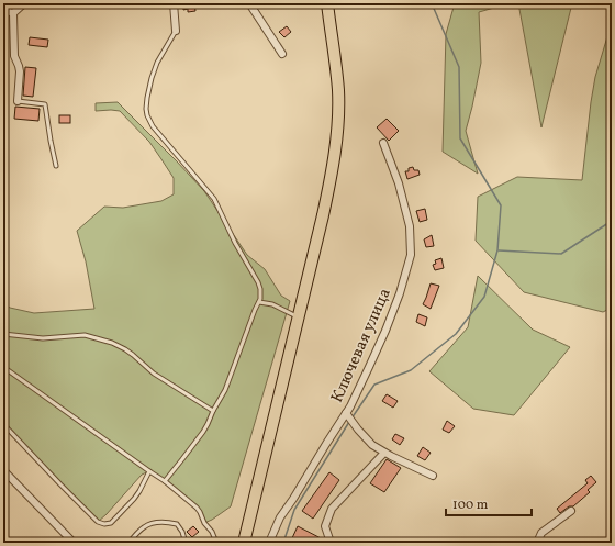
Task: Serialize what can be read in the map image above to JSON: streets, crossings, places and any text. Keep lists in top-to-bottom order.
{
  "streets": {
    "street": ["Ключевая улица"]
  },
  "scale_bar": "100 m"
}
